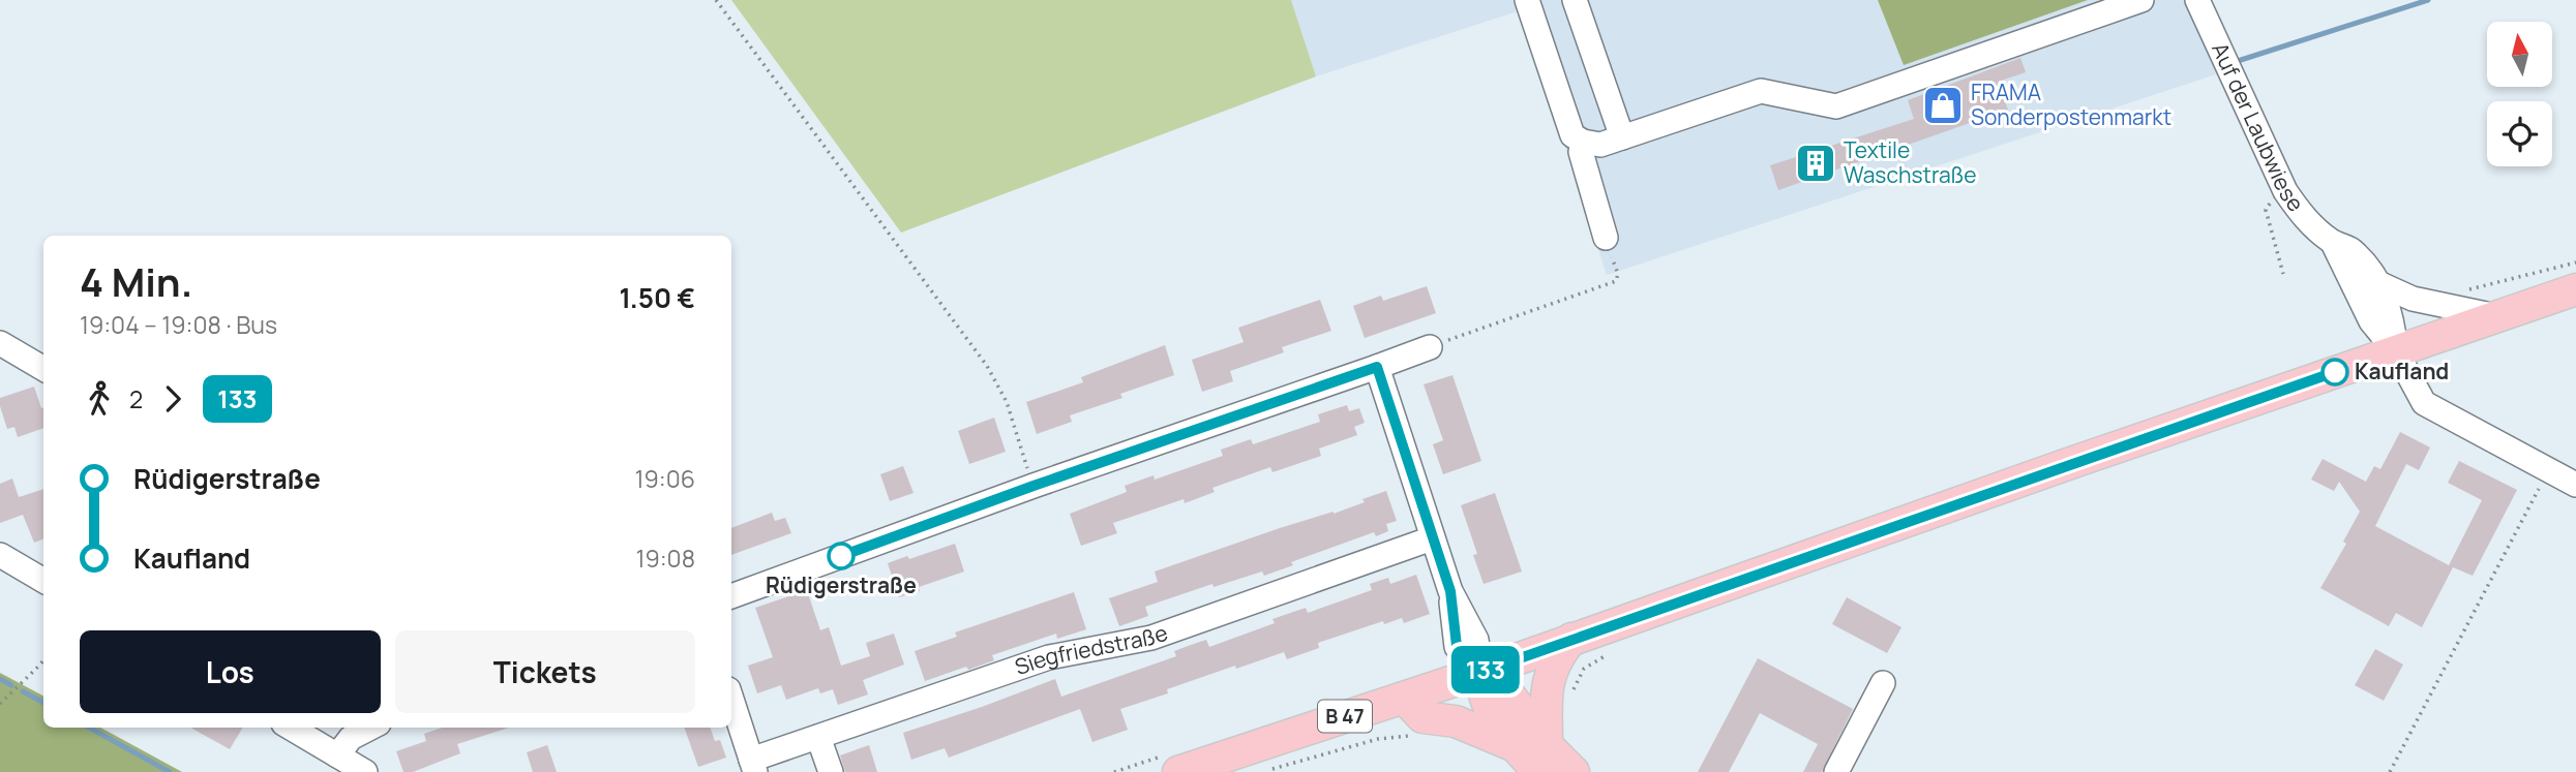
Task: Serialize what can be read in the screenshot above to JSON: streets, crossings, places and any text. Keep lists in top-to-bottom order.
{
  "streets": {
    "main road": ["B 47"],
    "street": ["Auf der Laubwiese", "Siegfriedstraße"]
  },
  "crossings": [
    ["Auf der Laubwiese", "B 47"]
  ],
  "places": {
    "shop": ["FRAMA Sonderpostenmarkt"],
    "building": ["Textile Waschstraße"],
    "other": ["Kaufland", "Rüdigerstraße"]
  },
  "lines": ["bus line 133"],
  "north": "top",
  "page": {
    "on_map": "133",
    "heading": ["4 Min.", "19:04 – 19:08 · Bus", "1.50 €"],
    "legs": ["2", "133"],
    "list": [
      {
        "name": "Rüdigerstraße",
        "value": "19:06"
      },
      {
        "name": "Kaufland",
        "value": "19:08"
      }
    ],
    "buttons": ["Los", "Tickets"]
  }
}
